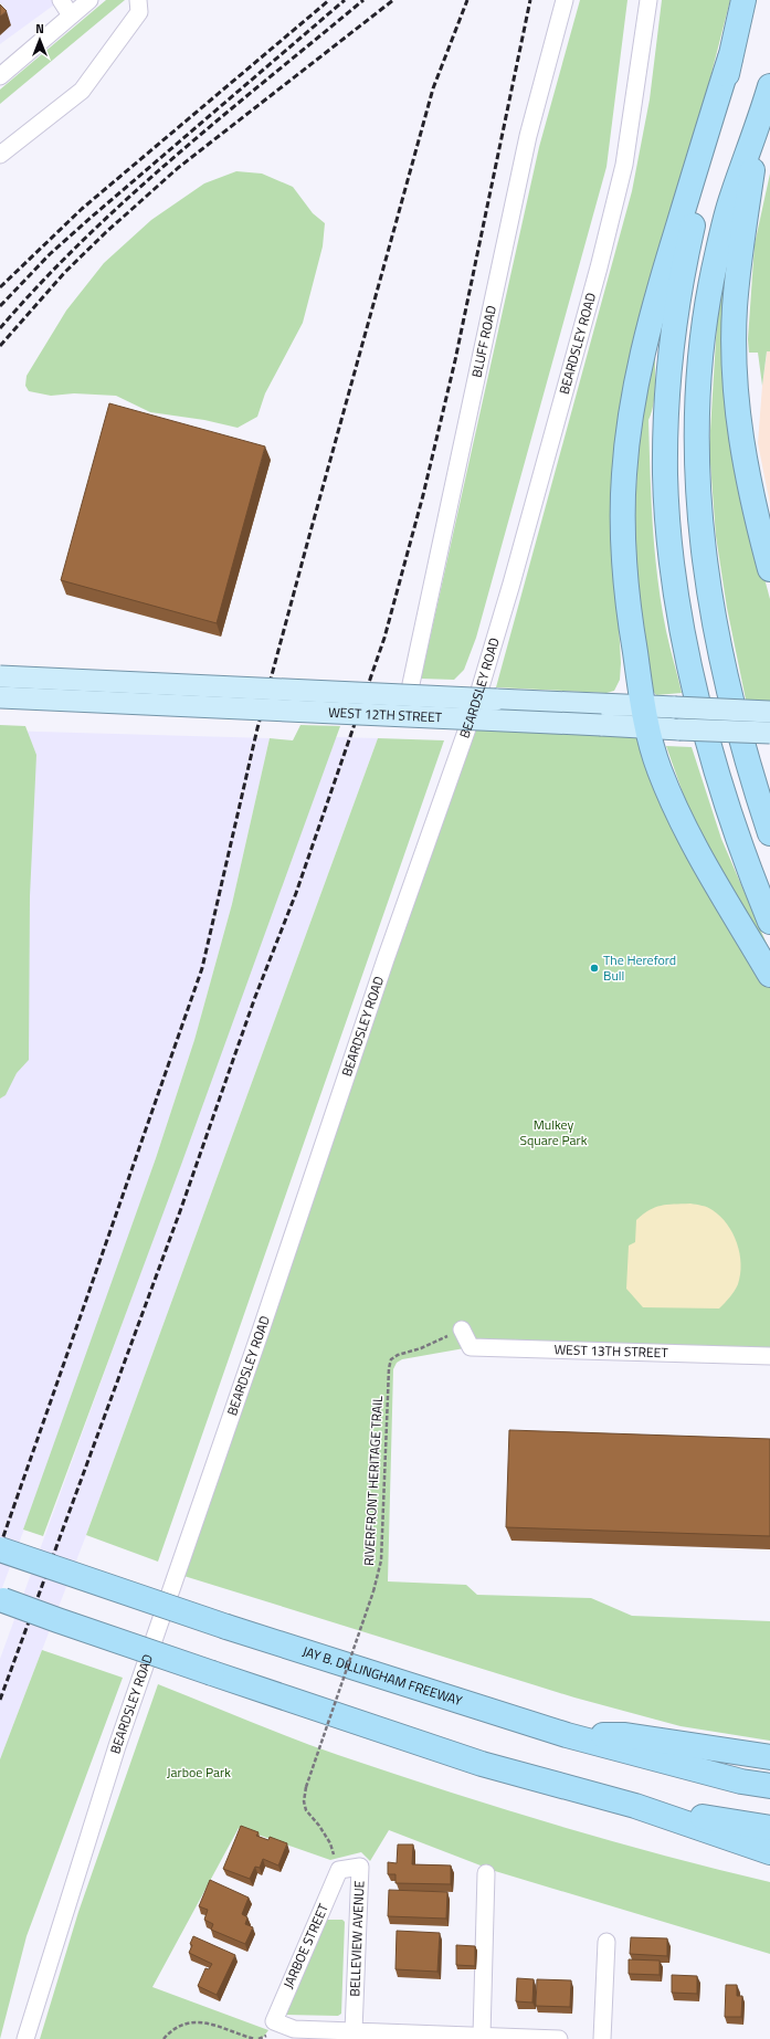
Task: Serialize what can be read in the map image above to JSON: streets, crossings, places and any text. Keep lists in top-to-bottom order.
{
  "streets": {
    "highway": ["JAY B. DILLINGHAM FREEWAY"],
    "main road": ["WEST 12TH STREET"],
    "street": [
      "BLUFF ROAD",
      "BEARDSLEY ROAD",
      "WEST 13TH STREET",
      "BELLEVIEW AVENUE",
      "JARBOE STREET"
    ],
    "path": ["RIVERFRONT HERITAGE TRAIL"]
  },
  "crossings": [
    ["WEST 13TH STREET", "RIVERFRONT HERITAGE TRAIL"],
    ["RIVERFRONT HERITAGE TRAIL", "BELLEVIEW AVENUE"],
    ["RIVERFRONT HERITAGE TRAIL", "JARBOE STREET"],
    ["BELLEVIEW AVENUE", "JARBOE STREET"]
  ],
  "parks": ["Mulkey Square Park", "Jarboe Park"],
  "places": ["The Hereford Bull"],
  "north": "top"
}
